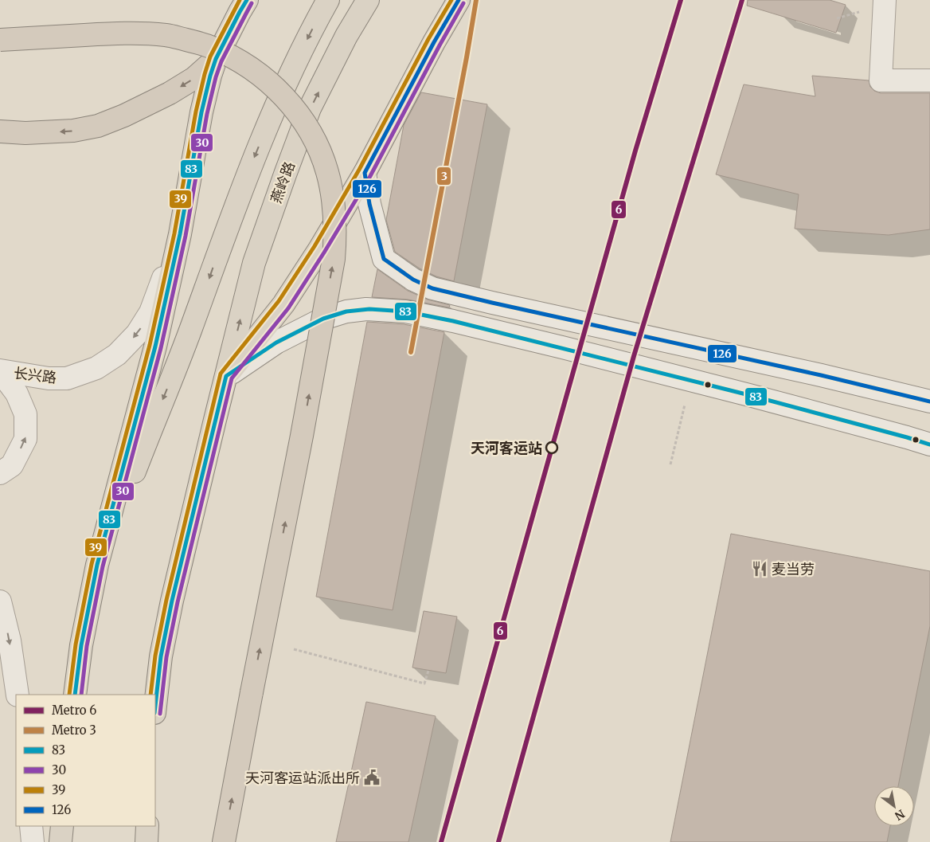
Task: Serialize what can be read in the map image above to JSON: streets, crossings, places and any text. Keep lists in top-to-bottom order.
{
  "streets": {
    "highway": ["燕岭路"],
    "main road": ["长兴路"]
  },
  "one_way": ["长兴路"],
  "places": {
    "other": ["天河客运站"],
    "restaurant": ["麦当劳"],
    "public building": ["天河客运站派出所"]
  },
  "lines": [
    "metro line 6",
    "metro line 3",
    "transit line 83",
    "transit line 39",
    "transit line 126",
    "transit line 30"
  ],
  "legend": [
    "Metro 6",
    "Metro 3",
    "83",
    "30",
    "39",
    "126"
  ],
  "north": "bottom right"
}
